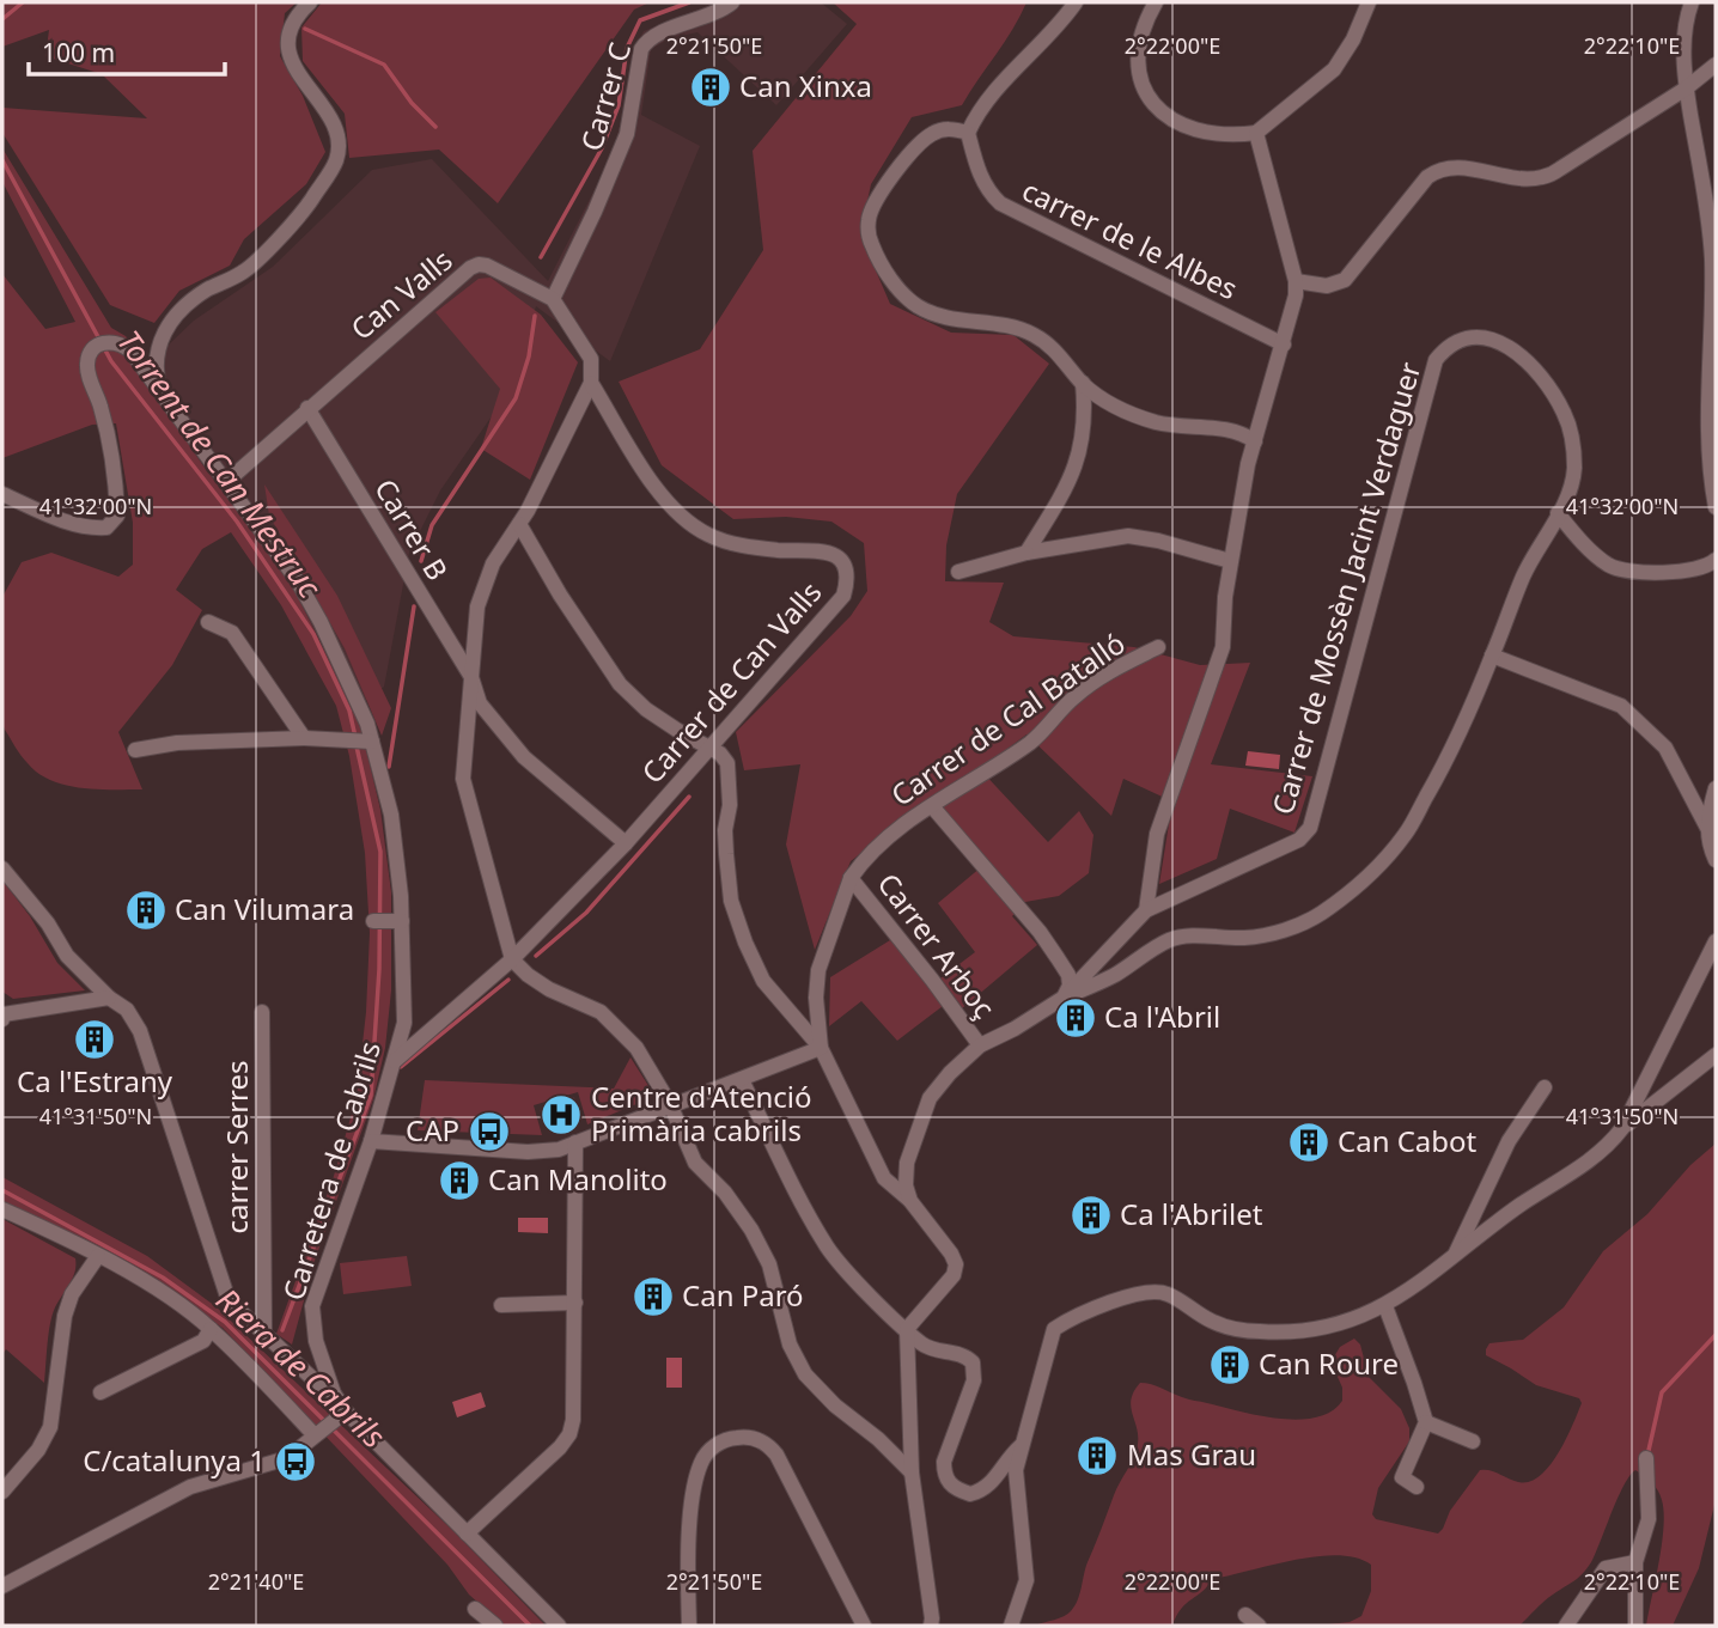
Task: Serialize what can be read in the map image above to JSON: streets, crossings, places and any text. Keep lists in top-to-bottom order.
{
  "streets": {
    "street": [
      "Carrer C",
      "carrer de le Albes",
      "Can Valls",
      "Carrer B",
      "Carrer de Mossèn Jacint Verdaguer",
      "Carrer de Can Valls",
      "Carrer de Cal Batalló",
      "Carrer Arboç",
      "carrer Serres",
      "Carretera de Cabrils"
    ]
  },
  "crossings": [
    ["Carrer C", "Can Valls"],
    ["Can Valls", "Carrer B"],
    ["Can Valls", "Carretera de Cabrils"],
    ["Carrer B", "Carrer de Can Valls"],
    ["Carrer de Mossèn Jacint Verdaguer", "Carrer Arboç"],
    ["Carrer de Can Valls", "Carretera de Cabrils"],
    ["Carrer de Cal Batalló", "Carrer Arboç"]
  ],
  "water": ["Torrent de Can Mestruc", "Riera de Cabrils"],
  "places": {
    "building": [
      "Can Xinxa",
      "Can Vilumara",
      "Ca l'Abril",
      "Ca l'Estrany",
      "Can Cabot",
      "Can Manolito",
      "Ca l'Abrilet",
      "Can Paró",
      "Can Roure",
      "Mas Grau"
    ],
    "hospital": ["Centre d'Atenció Primària cabrils"],
    "bus stop": ["CAP", "C/catalunya 1"]
  },
  "scale_bar": "100 m",
  "coordinates": [
    "2°21'50\"E",
    "2°22'00\"E",
    "2°22'10\"E",
    "41°32'00\"N",
    "41°31'50\"N",
    "2°21'40\"E"
  ]
}
